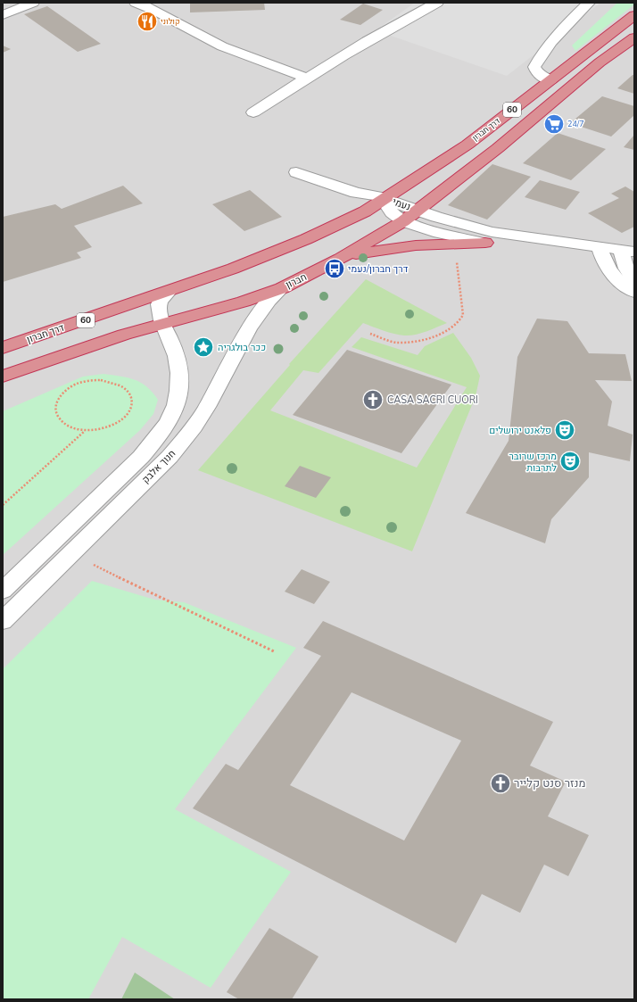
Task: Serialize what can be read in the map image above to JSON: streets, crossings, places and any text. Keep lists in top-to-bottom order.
{
  "streets": {
    "highway": ["60", "דרך חברון", "חברון"],
    "street": ["נעמי", "חנוך אלבק"]
  },
  "crossings": [
    ["60", "דרך חברון"],
    ["60", "נעמי"],
    ["60", "חברון"],
    ["60", "חנוך אלבק"],
    ["דרך חברון", "נעמי"],
    ["דרך חברון", "חנוך אלבק"],
    ["נעמי", "חברון"],
    ["חברון", "חנוך אלבק"]
  ],
  "places": {
    "restaurant": ["קולוני"],
    "supermarket": ["24/7"],
    "bus stop": ["דרך חברון/נעמי"],
    "place": ["ככר בולגריה"],
    "church": ["CASA SACRI CUORI", "מנזר סנט קלייר"],
    "theatre": ["פלאנט ירושלים", "מרכז שרובר לתרבות"]
  }
}
